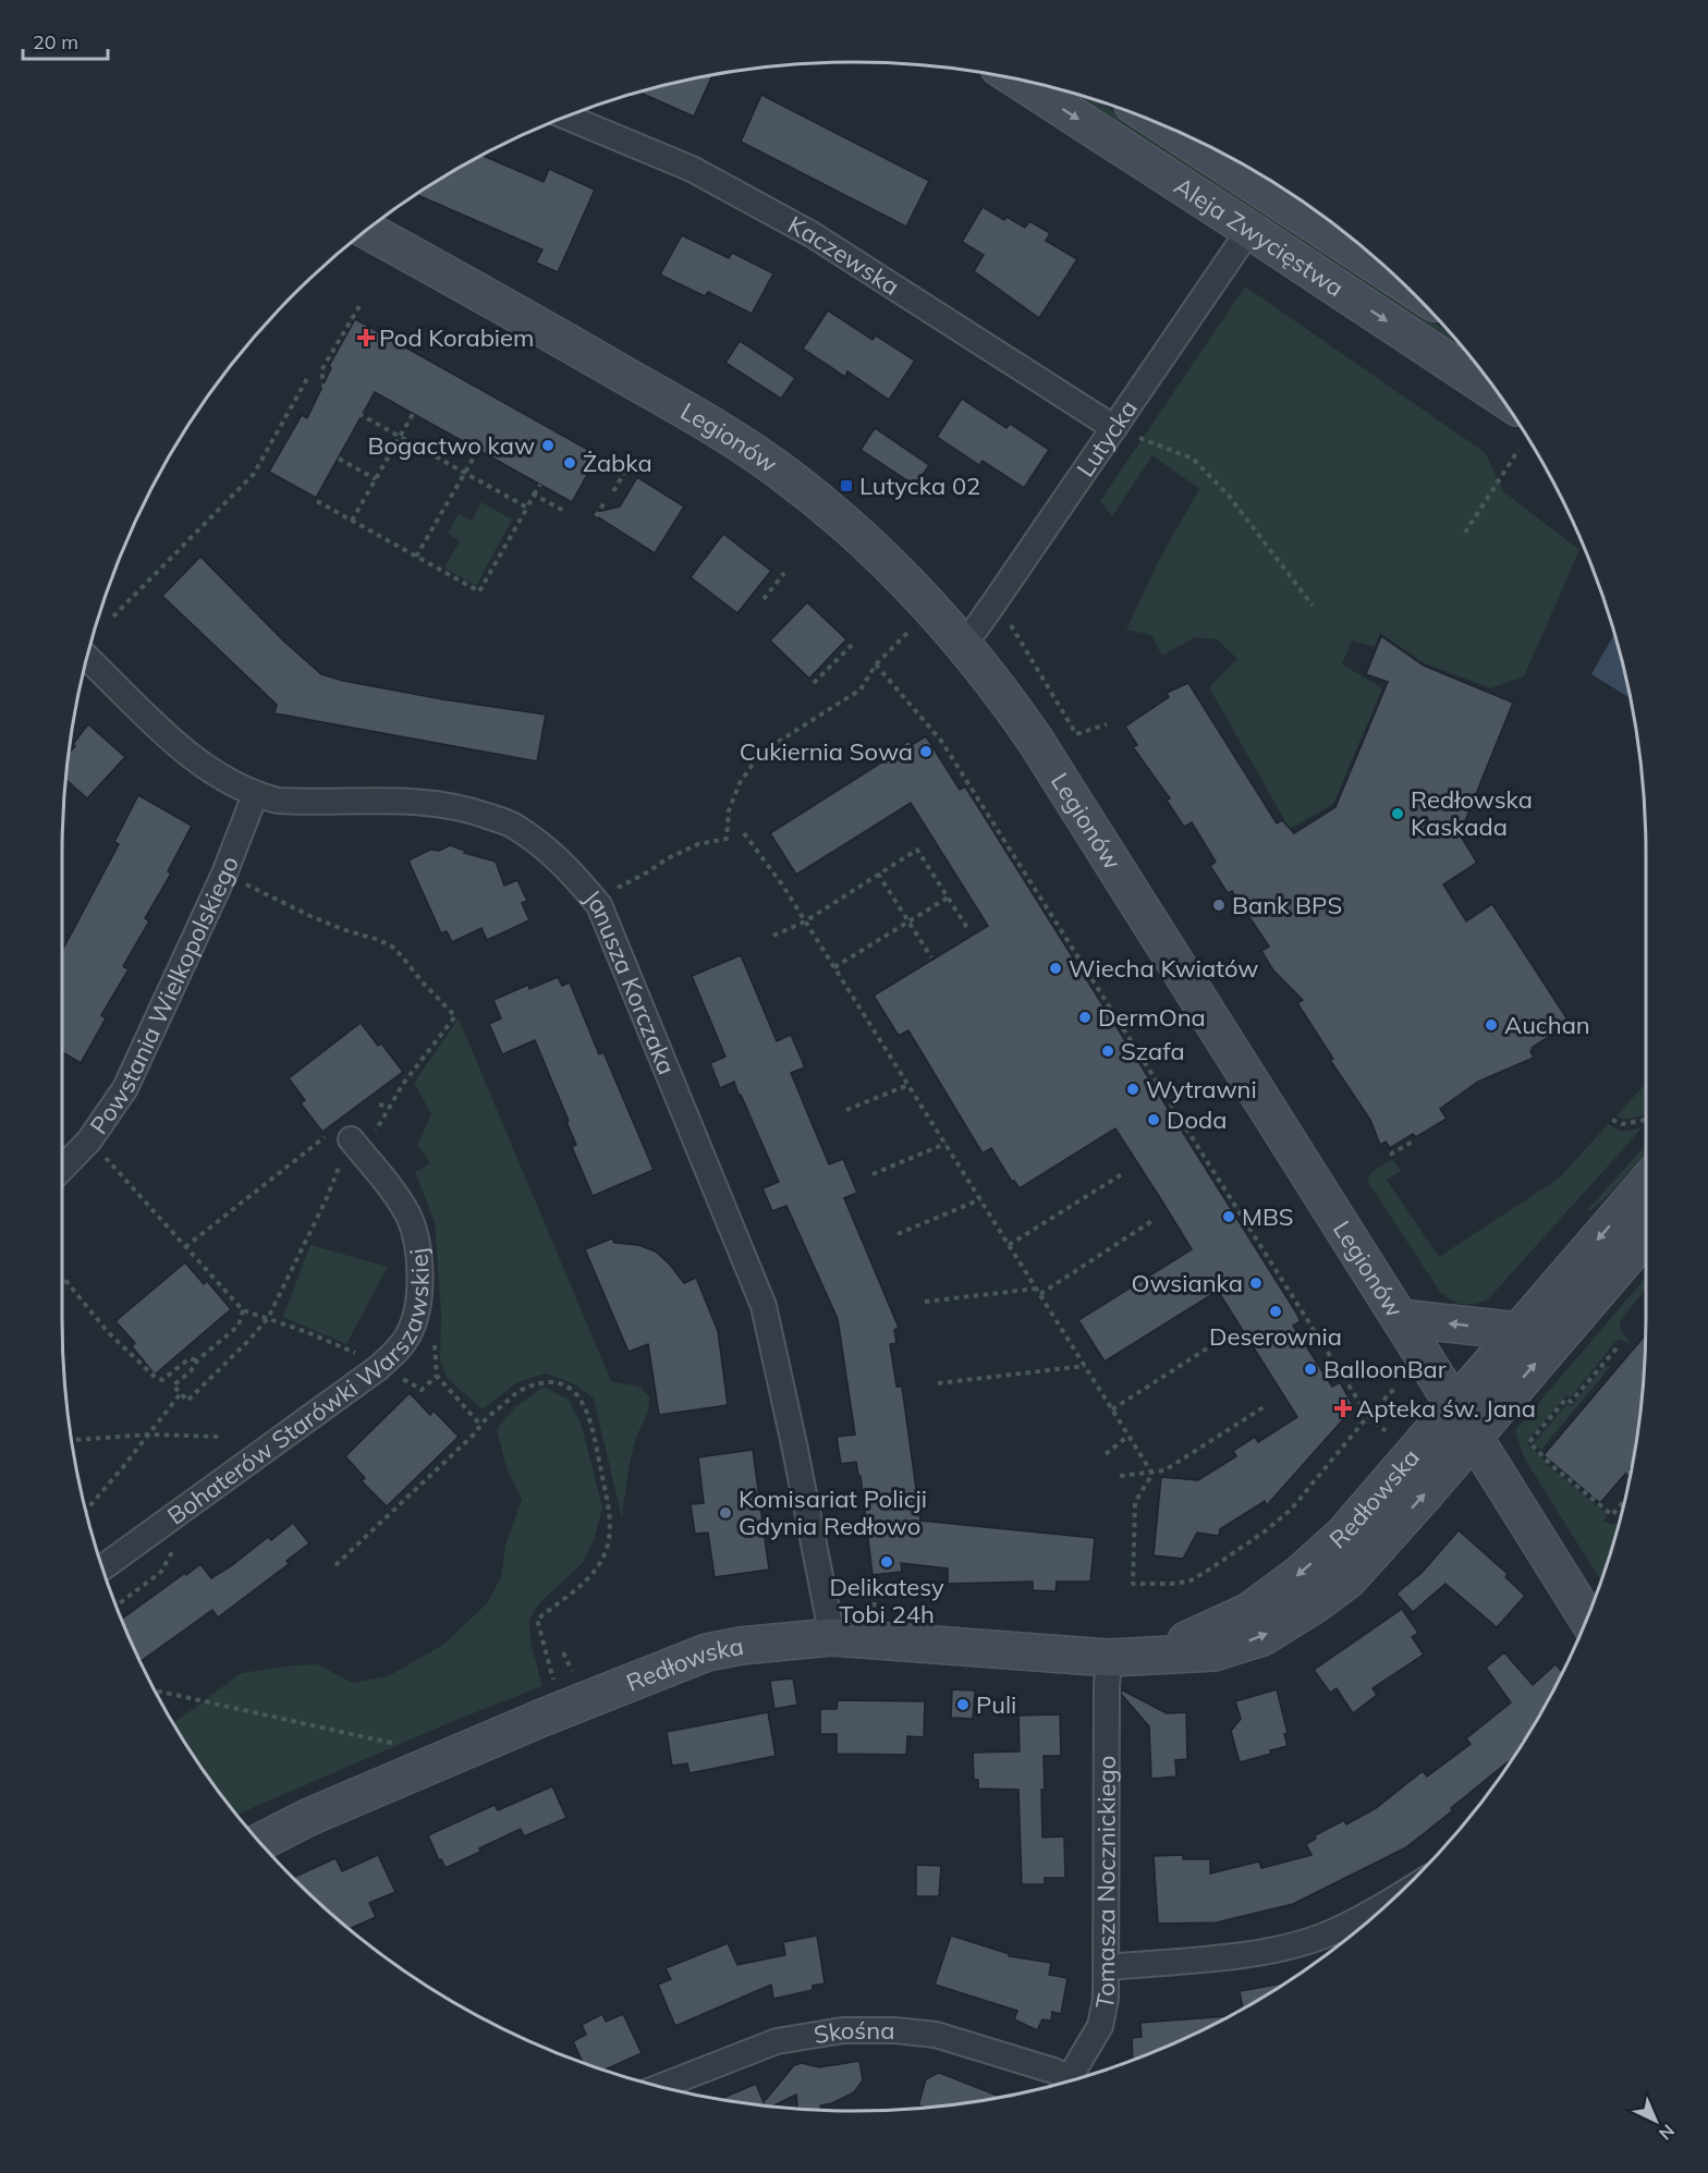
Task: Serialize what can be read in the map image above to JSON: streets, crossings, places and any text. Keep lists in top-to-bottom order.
{
  "streets": {
    "street": [
      "Aleja Zwycięstwa",
      "Kaczewska",
      "Legionów",
      "Lutycka",
      "Janusza Korczaka",
      "Powstania Wielkopolskiego",
      "Bohaterów Starówki Warszawskiej",
      "Redłowska",
      "Tomasza Nocznickiego",
      "Skośna"
    ]
  },
  "crossings": [
    ["Aleja Zwycięstwa", "Lutycka"],
    ["Kaczewska", "Lutycka"],
    ["Legionów", "Lutycka"],
    ["Legionów", "Redłowska"],
    ["Janusza Korczaka", "Powstania Wielkopolskiego"],
    ["Janusza Korczaka", "Redłowska"],
    ["Redłowska", "Tomasza Nocznickiego"]
  ],
  "places": {
    "health": ["Pod Korabiem", "Apteka św. Jana"],
    "other": [
      "Bogactwo kaw",
      "Żabka",
      "Cukiernia Sowa",
      "Redłowska Kaskada",
      "Bank BPS",
      "Wiecha Kwiatów",
      "DermOna",
      "Auchan",
      "Szafa",
      "Wytrawni",
      "Doda",
      "MBS",
      "Owsianka",
      "Deserownia",
      "BalloonBar",
      "Komisariat Policji Gdynia Redłowo",
      "Delikatesy Tobi 24h",
      "Puli"
    ],
    "transit": ["Lutycka 02"]
  },
  "scale_bar": "20 m",
  "north": "bottom right"
}
